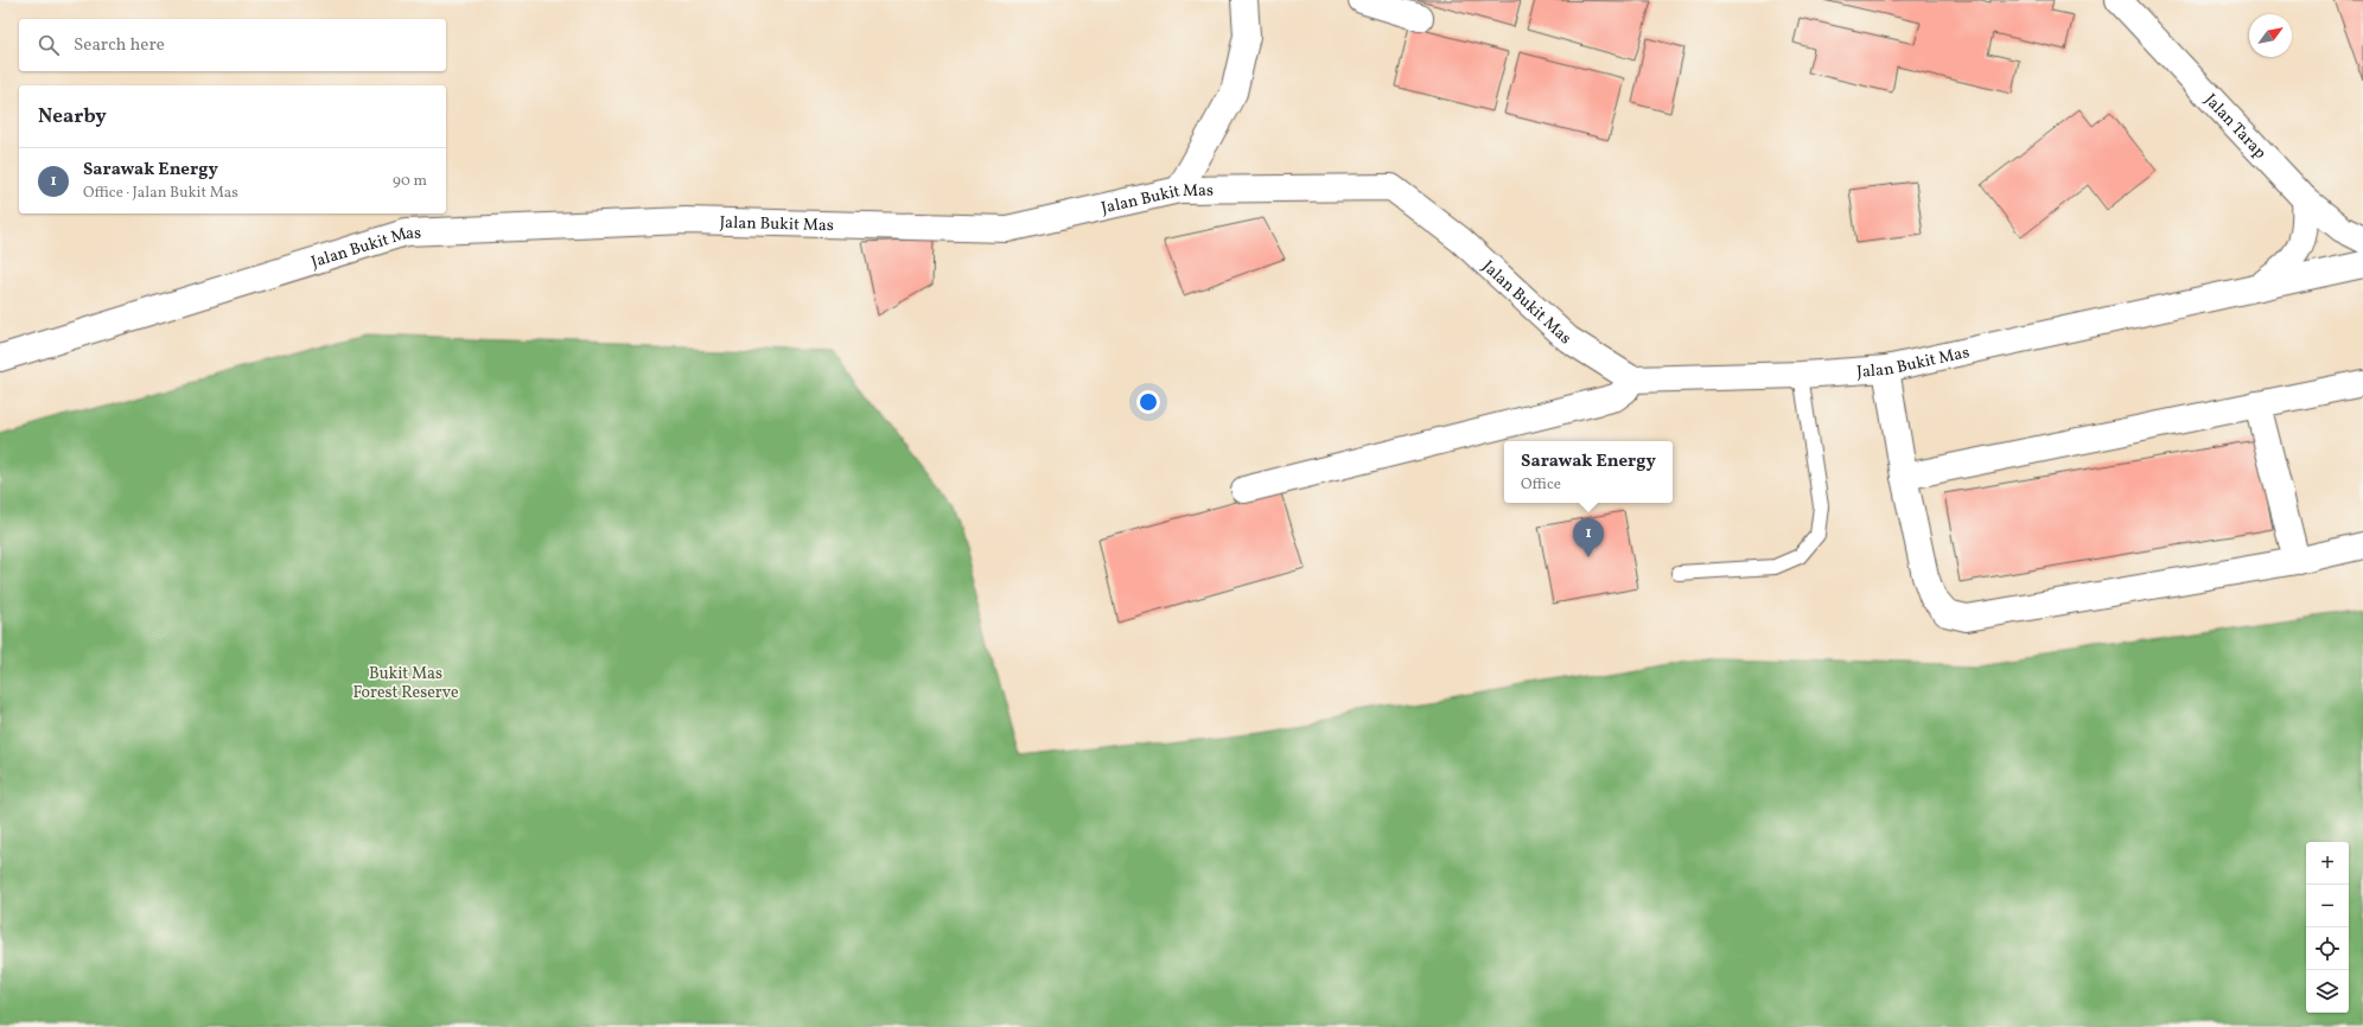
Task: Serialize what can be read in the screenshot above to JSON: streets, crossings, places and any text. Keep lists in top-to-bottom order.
{
  "streets": {
    "main road": ["Jalan Tarap", "Jalan Bukit Mas"]
  },
  "parks": ["Bukit Mas Forest Reserve"],
  "north": "top right",
  "page": {
    "search": "Search here",
    "heading": "Nearby",
    "list": [
      {
        "mark": "1",
        "name": "Sarawak Energy",
        "note": "Office · Jalan Bukit Mas",
        "value": "90 m"
      }
    ],
    "popup": ["Sarawak Energy", "Office"],
    "pins": "1",
    "map_buttons": ["+", "−"]
  }
}
